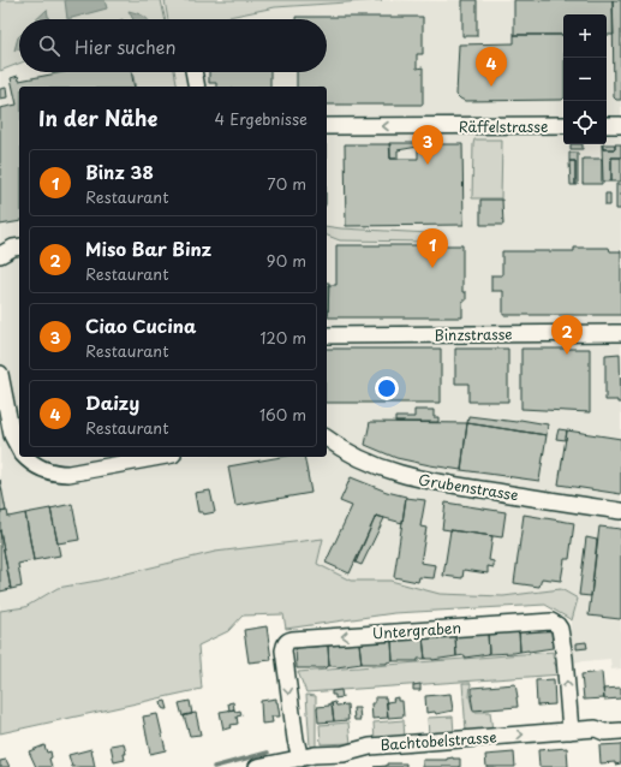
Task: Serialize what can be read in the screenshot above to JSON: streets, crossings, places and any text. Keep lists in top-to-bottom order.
{
  "streets": {
    "street": [
      "Räffelstrasse",
      "Binzstrasse",
      "Grubenstrasse",
      "Untergraben",
      "Bachtobelstrasse"
    ]
  },
  "crossings": [
    ["Untergraben", "Bachtobelstrasse"]
  ],
  "one_way": ["Räffelstrasse", "Bachtobelstrasse"],
  "page": {
    "map_buttons": ["+", "−"],
    "search": "Hier suchen",
    "pins": [
      "4",
      "3",
      "1",
      "2"
    ],
    "heading": ["In der Nähe", "4 Ergebnisse"],
    "list": [
      {
        "mark": "1",
        "name": "Binz 38",
        "note": "Restaurant",
        "value": "70 m"
      },
      {
        "mark": "2",
        "name": "Miso Bar Binz",
        "note": "Restaurant",
        "value": "90 m"
      },
      {
        "mark": "3",
        "name": "Ciao Cucina",
        "note": "Restaurant",
        "value": "120 m"
      },
      {
        "mark": "4",
        "name": "Daizy",
        "note": "Restaurant",
        "value": "160 m"
      }
    ]
  }
}
